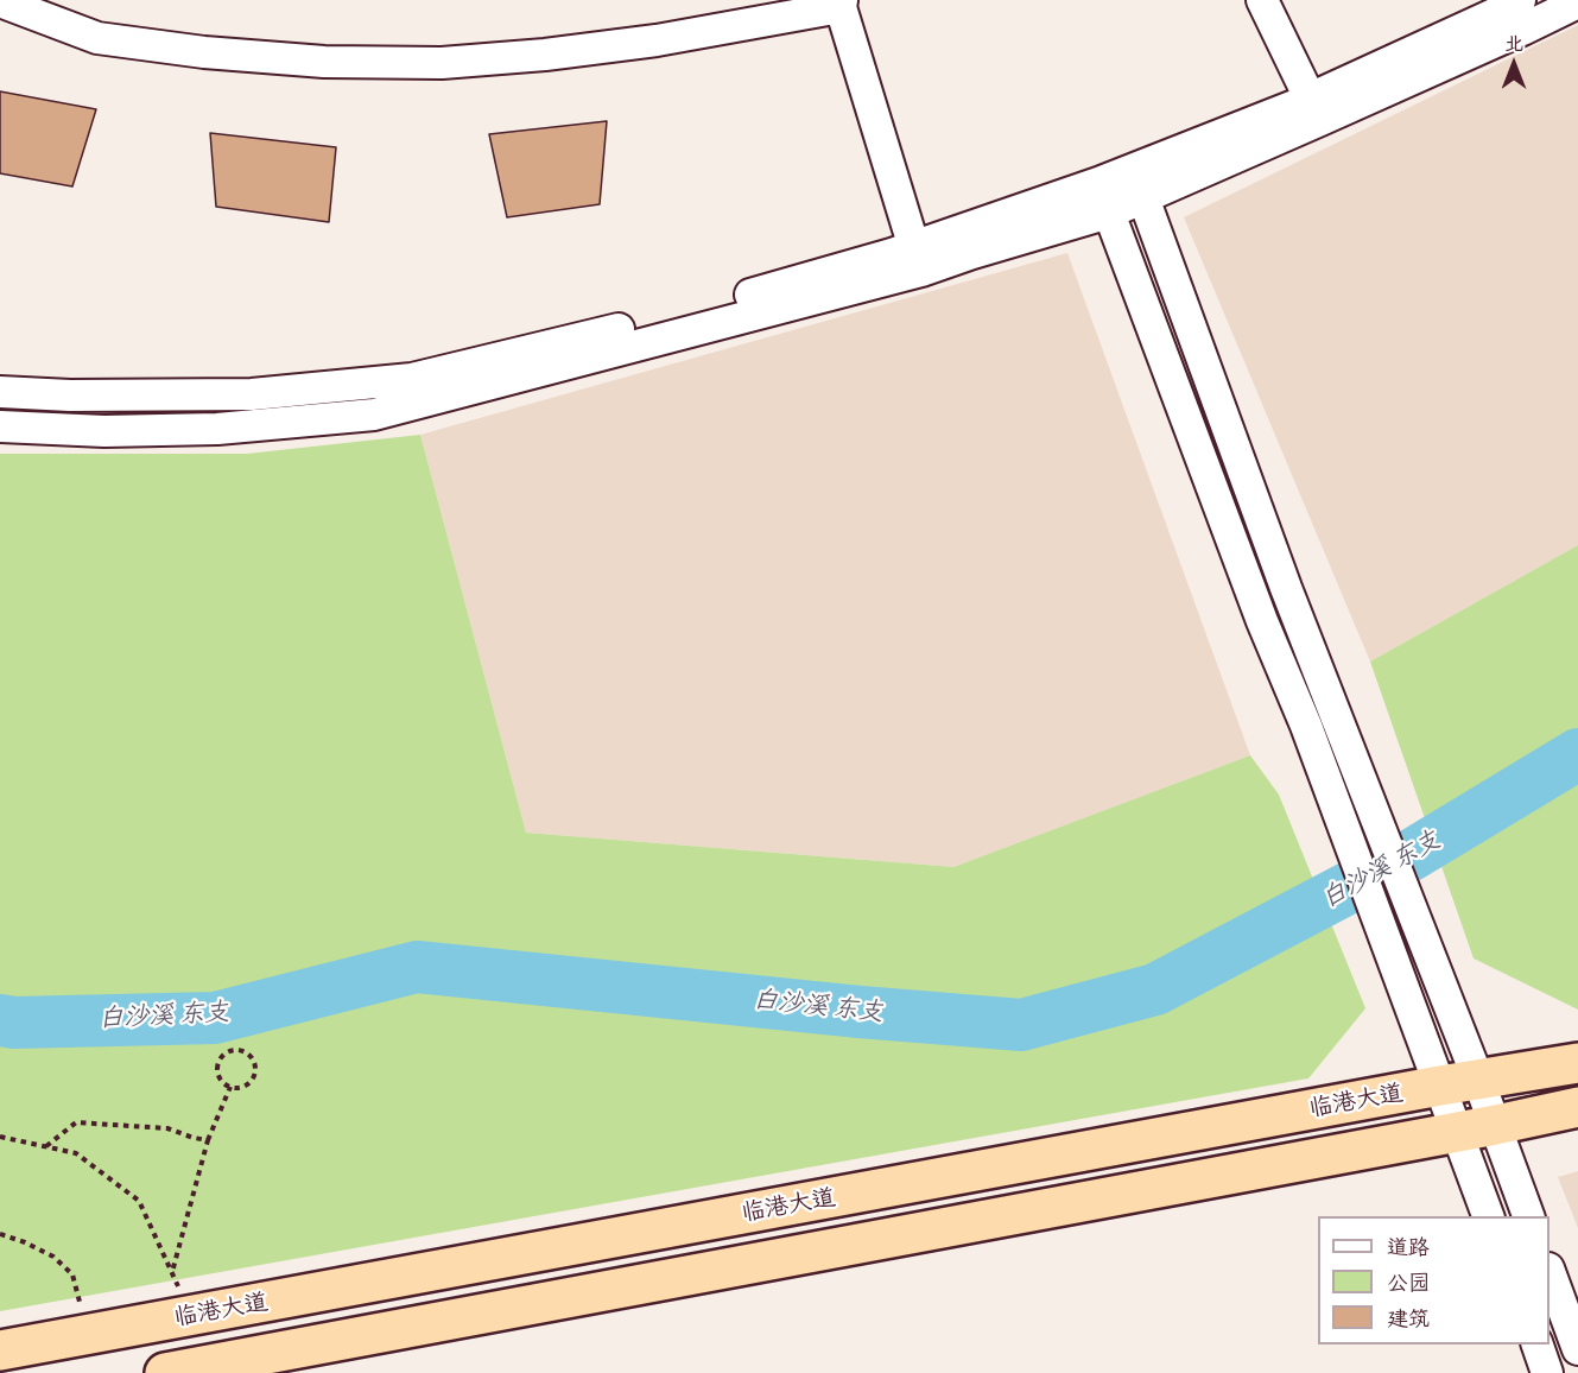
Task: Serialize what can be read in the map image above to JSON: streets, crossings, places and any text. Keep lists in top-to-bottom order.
{
  "streets": {
    "highway": ["临港大道"]
  },
  "water": ["白沙溪 东支"],
  "legend": ["道路", "公园", "建筑"],
  "north": "top"
}
